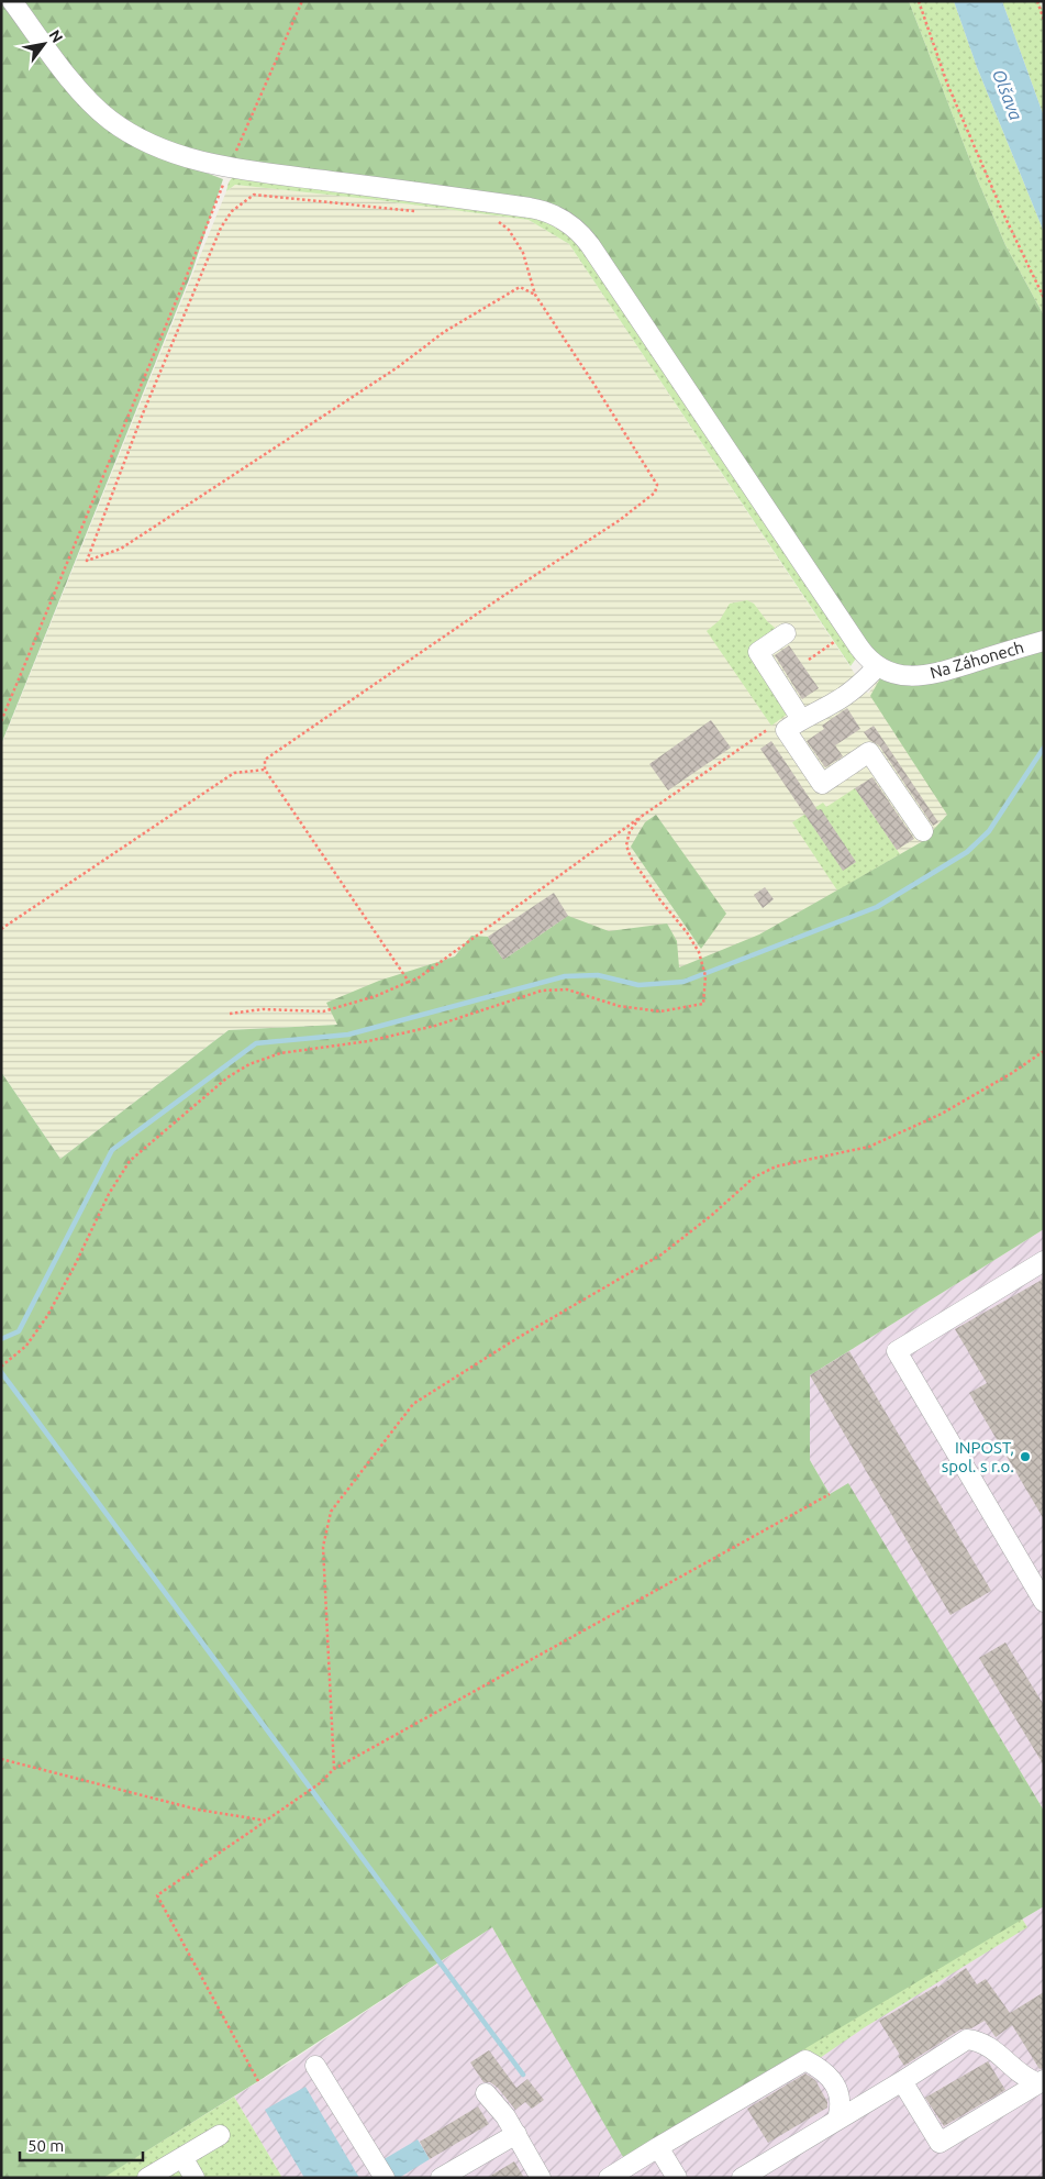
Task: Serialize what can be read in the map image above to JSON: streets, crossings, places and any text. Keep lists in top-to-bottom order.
{
  "streets": {
    "street": ["Na Záhonech"]
  },
  "water": ["Olšava"],
  "places": ["INPOST, spol. s r.o."],
  "scale_bar": "50 m",
  "north": "top right"
}
